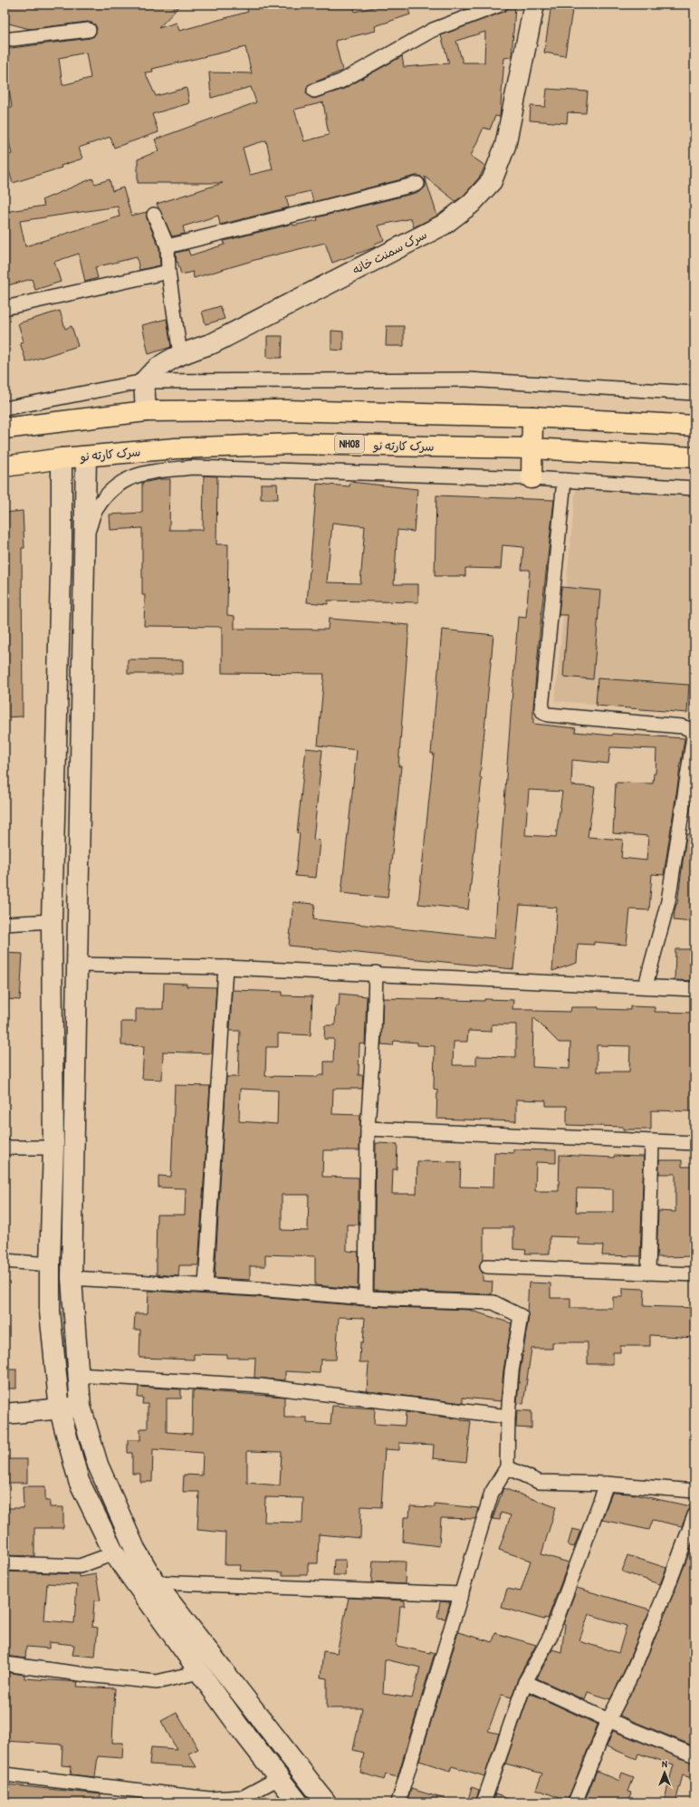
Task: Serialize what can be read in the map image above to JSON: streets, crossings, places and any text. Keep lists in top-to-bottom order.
{
  "streets": {
    "highway": ["NH08", "سرک کارته نو"],
    "main road": ["سرک سمنت خانه"]
  },
  "north": "top"
}
